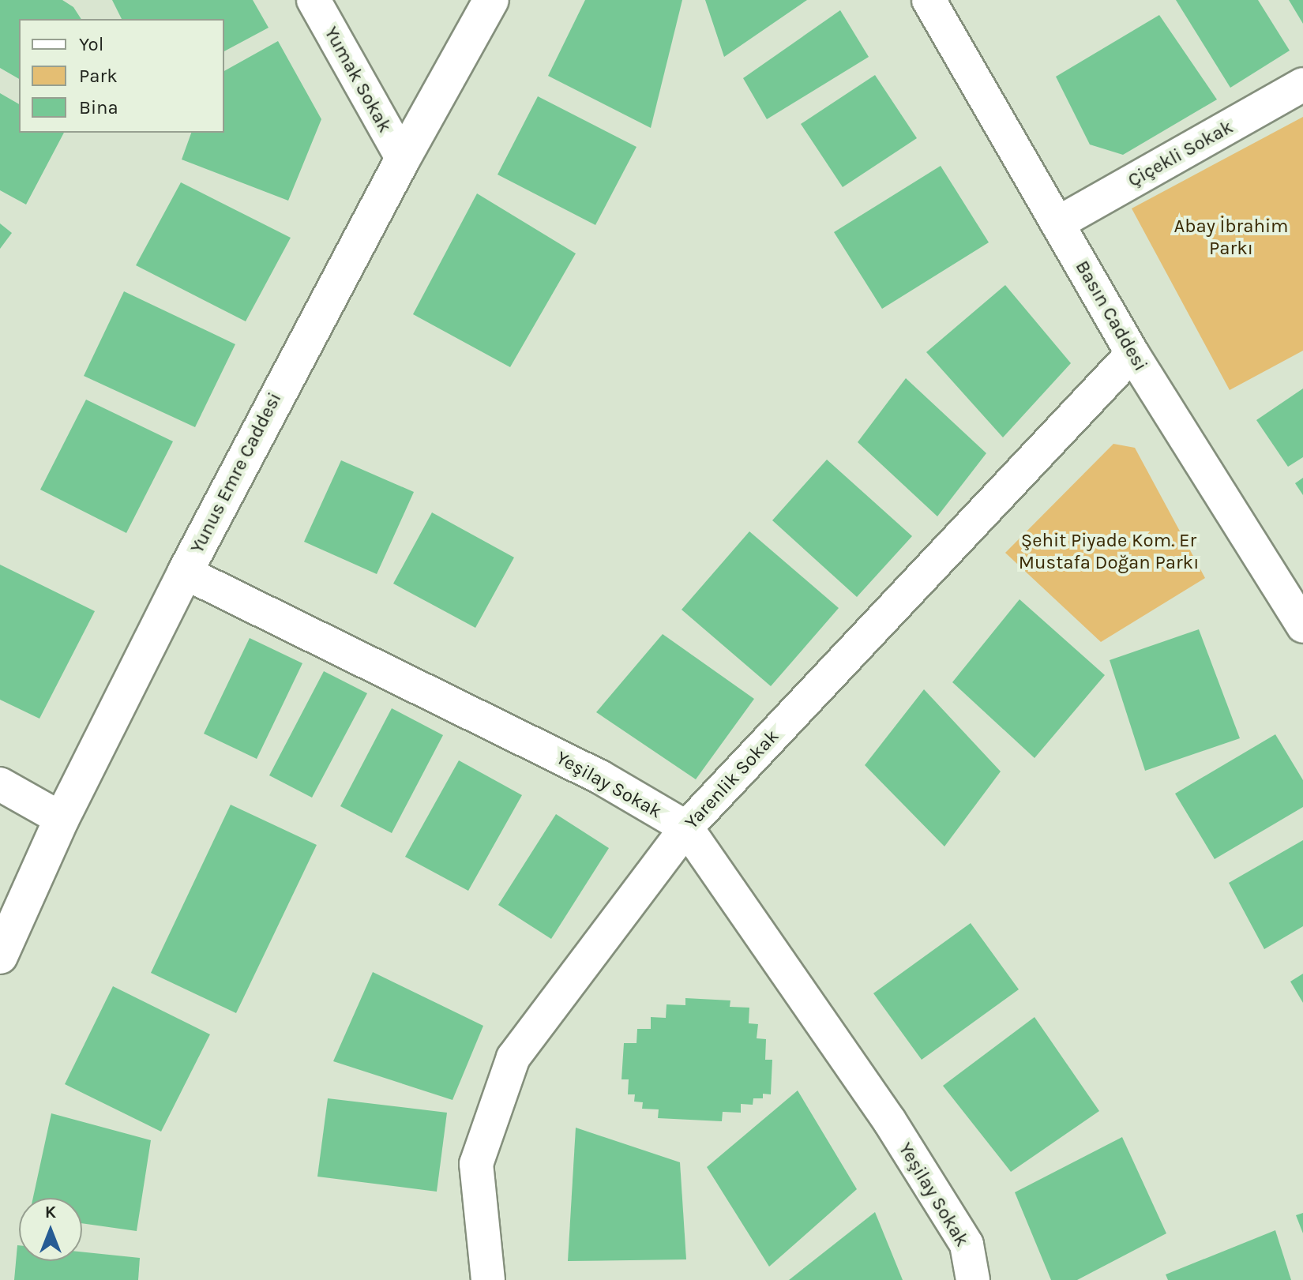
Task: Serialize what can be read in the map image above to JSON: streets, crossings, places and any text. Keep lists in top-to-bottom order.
{
  "streets": {
    "main road": ["Yunus Emre Caddesi"],
    "street": [
      "Yumak Sokak",
      "Çiçekli Sokak",
      "Basın Caddesi",
      "Yarenlik Sokak",
      "Yeşilay Sokak"
    ]
  },
  "crossings": [
    ["Yumak Sokak", "Yunus Emre Caddesi"],
    ["Çiçekli Sokak", "Basın Caddesi"],
    ["Basın Caddesi", "Yarenlik Sokak"],
    ["Yunus Emre Caddesi", "Yeşilay Sokak"],
    ["Yarenlik Sokak", "Yeşilay Sokak"]
  ],
  "parks": ["Abay İbrahim Parkı", "Şehit Piyade Kom. Er Mustafa Doğan Parkı"],
  "legend": ["Yol", "Park", "Bina"],
  "north": "top"
}
